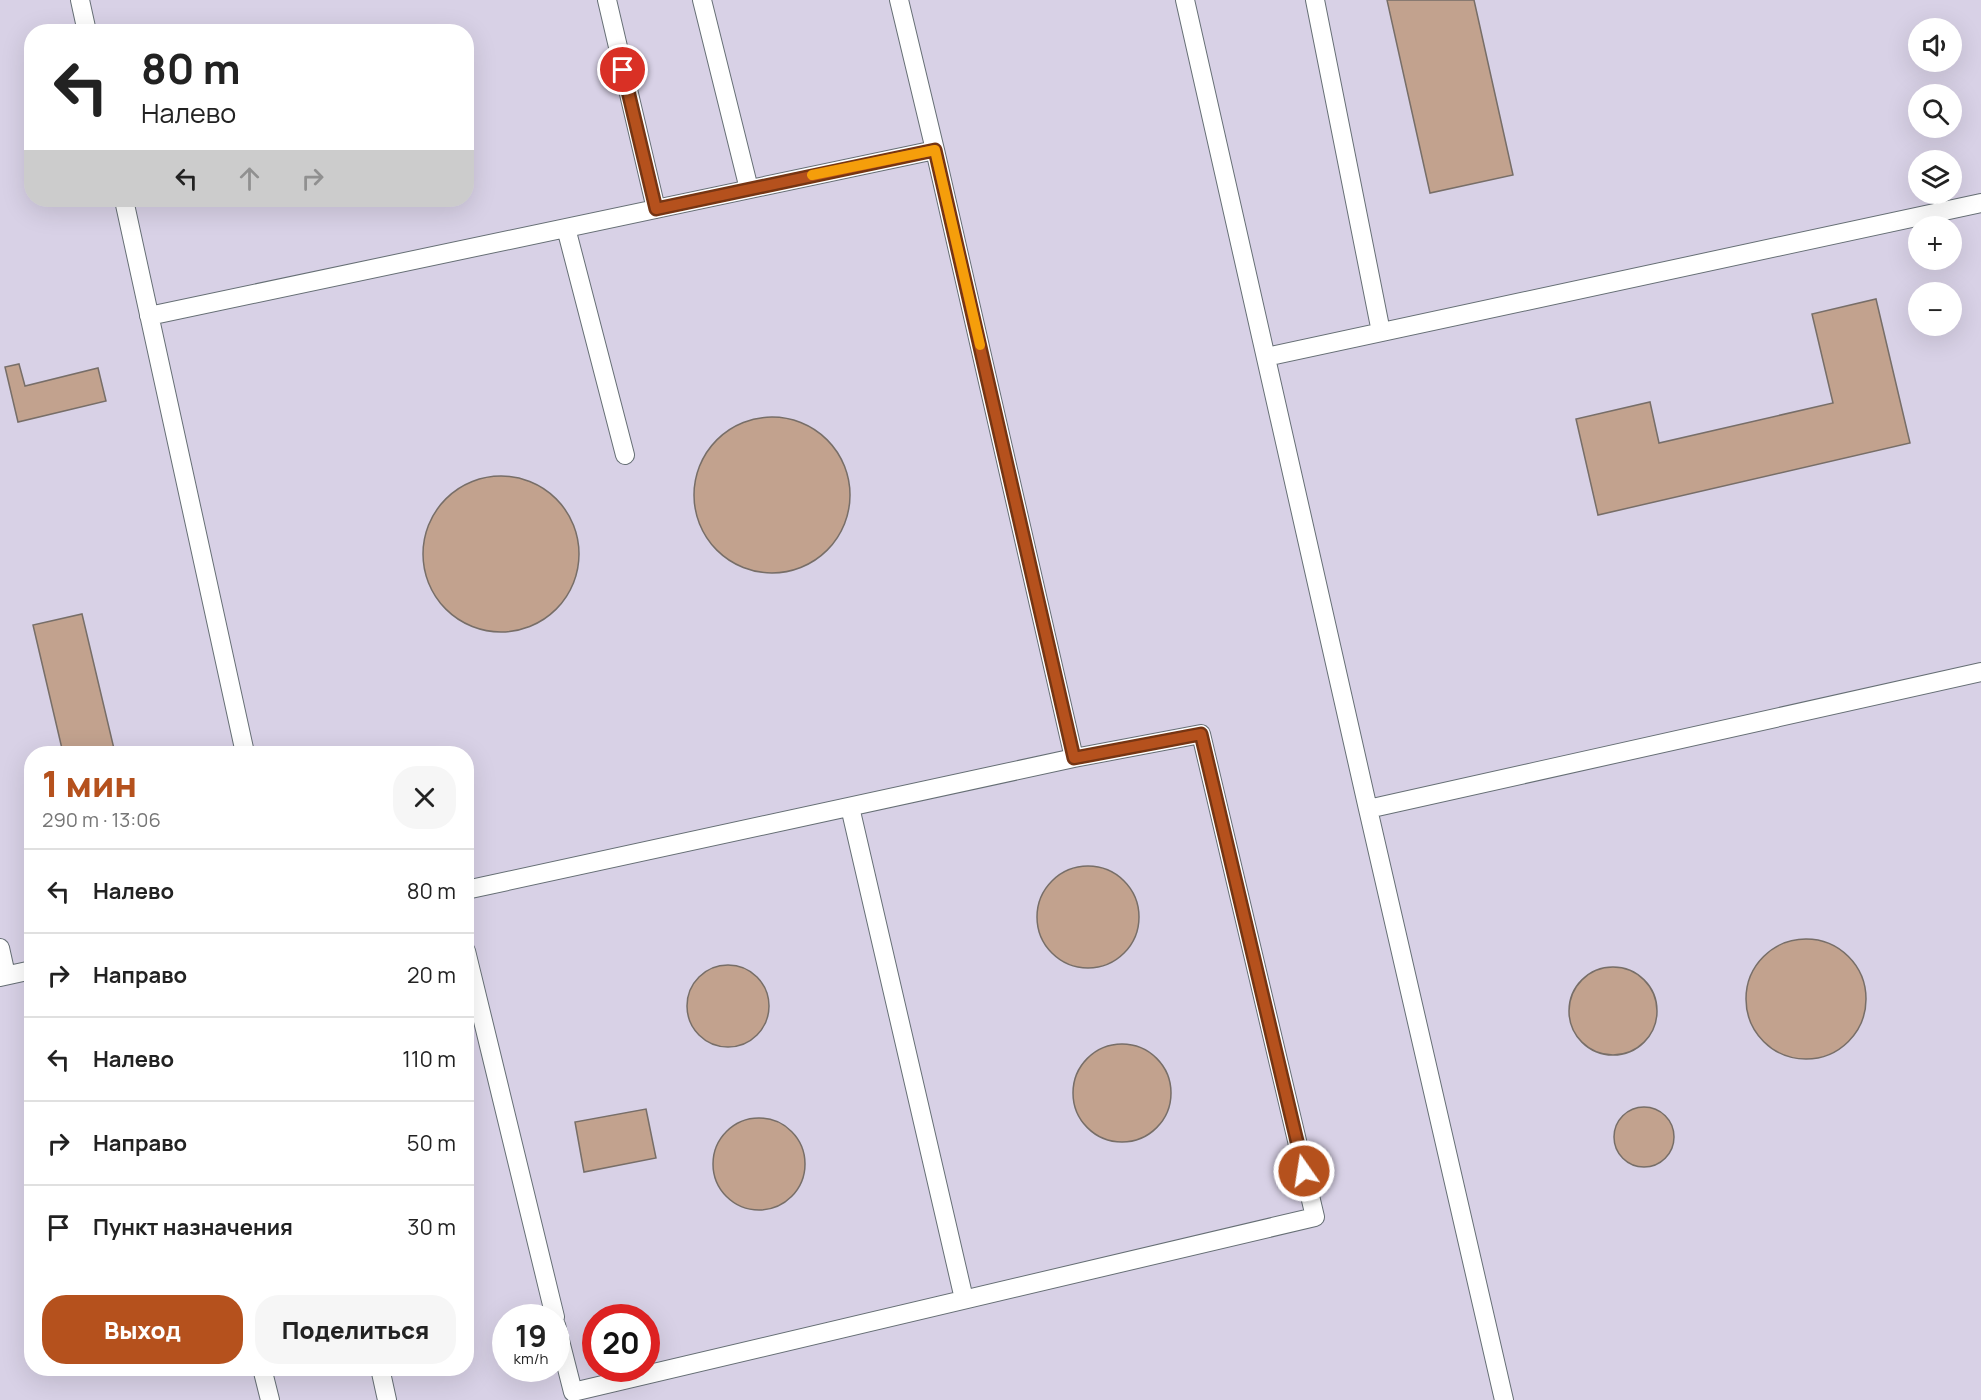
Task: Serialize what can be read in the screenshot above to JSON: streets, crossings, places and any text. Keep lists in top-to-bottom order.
{
  "page": {
    "map_buttons": ["+", "−"],
    "turn": ["80 m", "Налево"],
    "heading": ["1 мин", "290 m · 13:06"],
    "list": [
      {
        "name": "Налево",
        "value": "80 m"
      },
      {
        "name": "Направо",
        "value": "20 m"
      },
      {
        "name": "Налево",
        "value": "110 m"
      },
      {
        "name": "Направо",
        "value": "50 m"
      },
      {
        "name": "Пункт назначения",
        "value": "30 m"
      }
    ],
    "buttons": ["Выход", "Поделиться"],
    "speed": "19 km/h",
    "limit": "20"
  }
}
